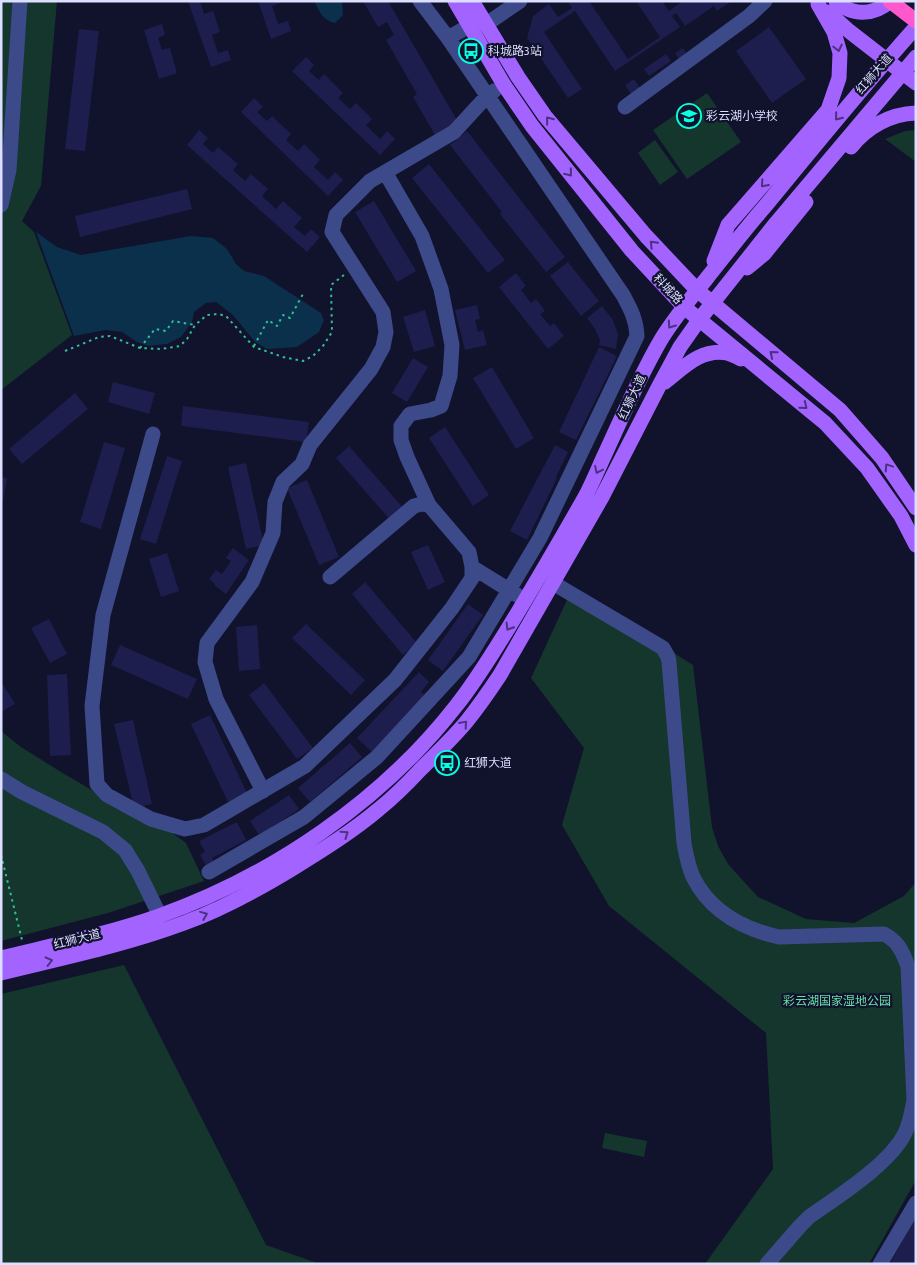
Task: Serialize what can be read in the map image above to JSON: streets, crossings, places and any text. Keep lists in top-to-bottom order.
{
  "streets": {
    "main road": ["红狮大道", "科城路"]
  },
  "crossings": [
    ["红狮大道", "科城路"]
  ],
  "parks": ["彩云湖国家湿地公园"],
  "places": {
    "bus stop": ["科城路3站", "红狮大道"],
    "school or university": ["彩云湖小学校"]
  }
}
